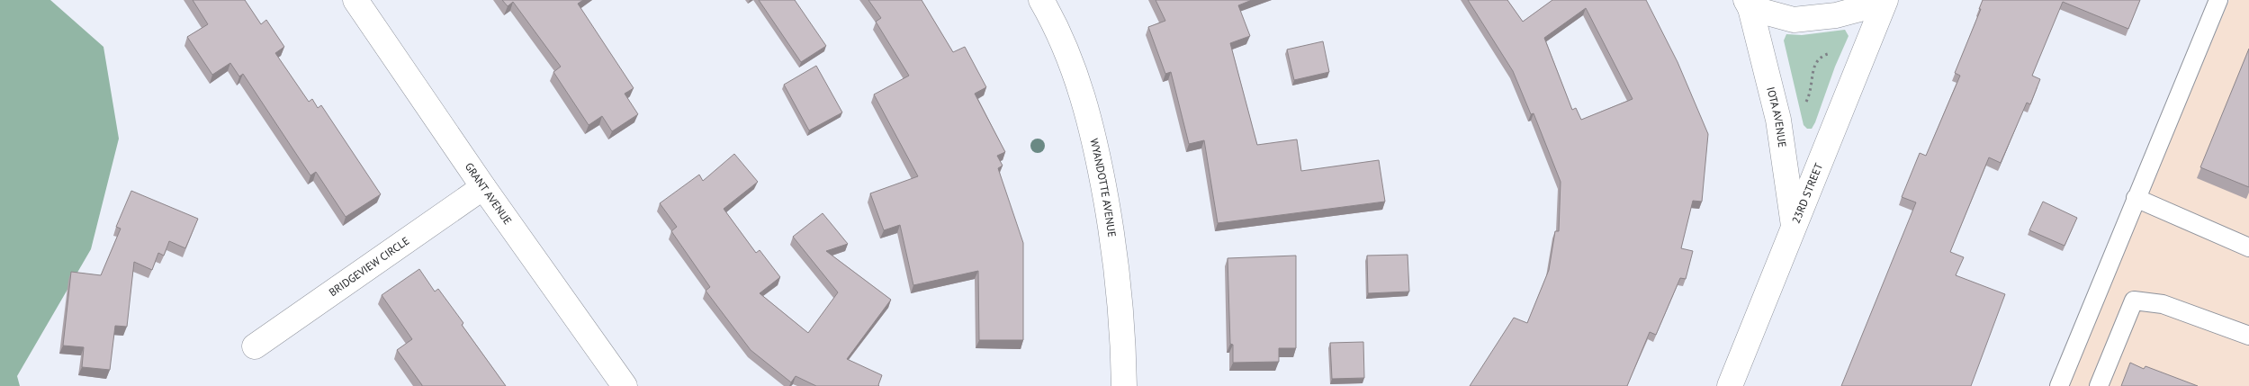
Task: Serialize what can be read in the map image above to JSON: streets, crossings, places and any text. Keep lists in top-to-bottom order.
{
  "streets": {
    "street": [
      "IOTA AVENUE",
      "WYANDOTTE AVENUE",
      "23RD STREET",
      "GRANT AVENUE",
      "BRIDGEVIEW CIRCLE"
    ]
  },
  "crossings": [
    ["IOTA AVENUE", "23RD STREET"],
    ["GRANT AVENUE", "BRIDGEVIEW CIRCLE"]
  ]
}
